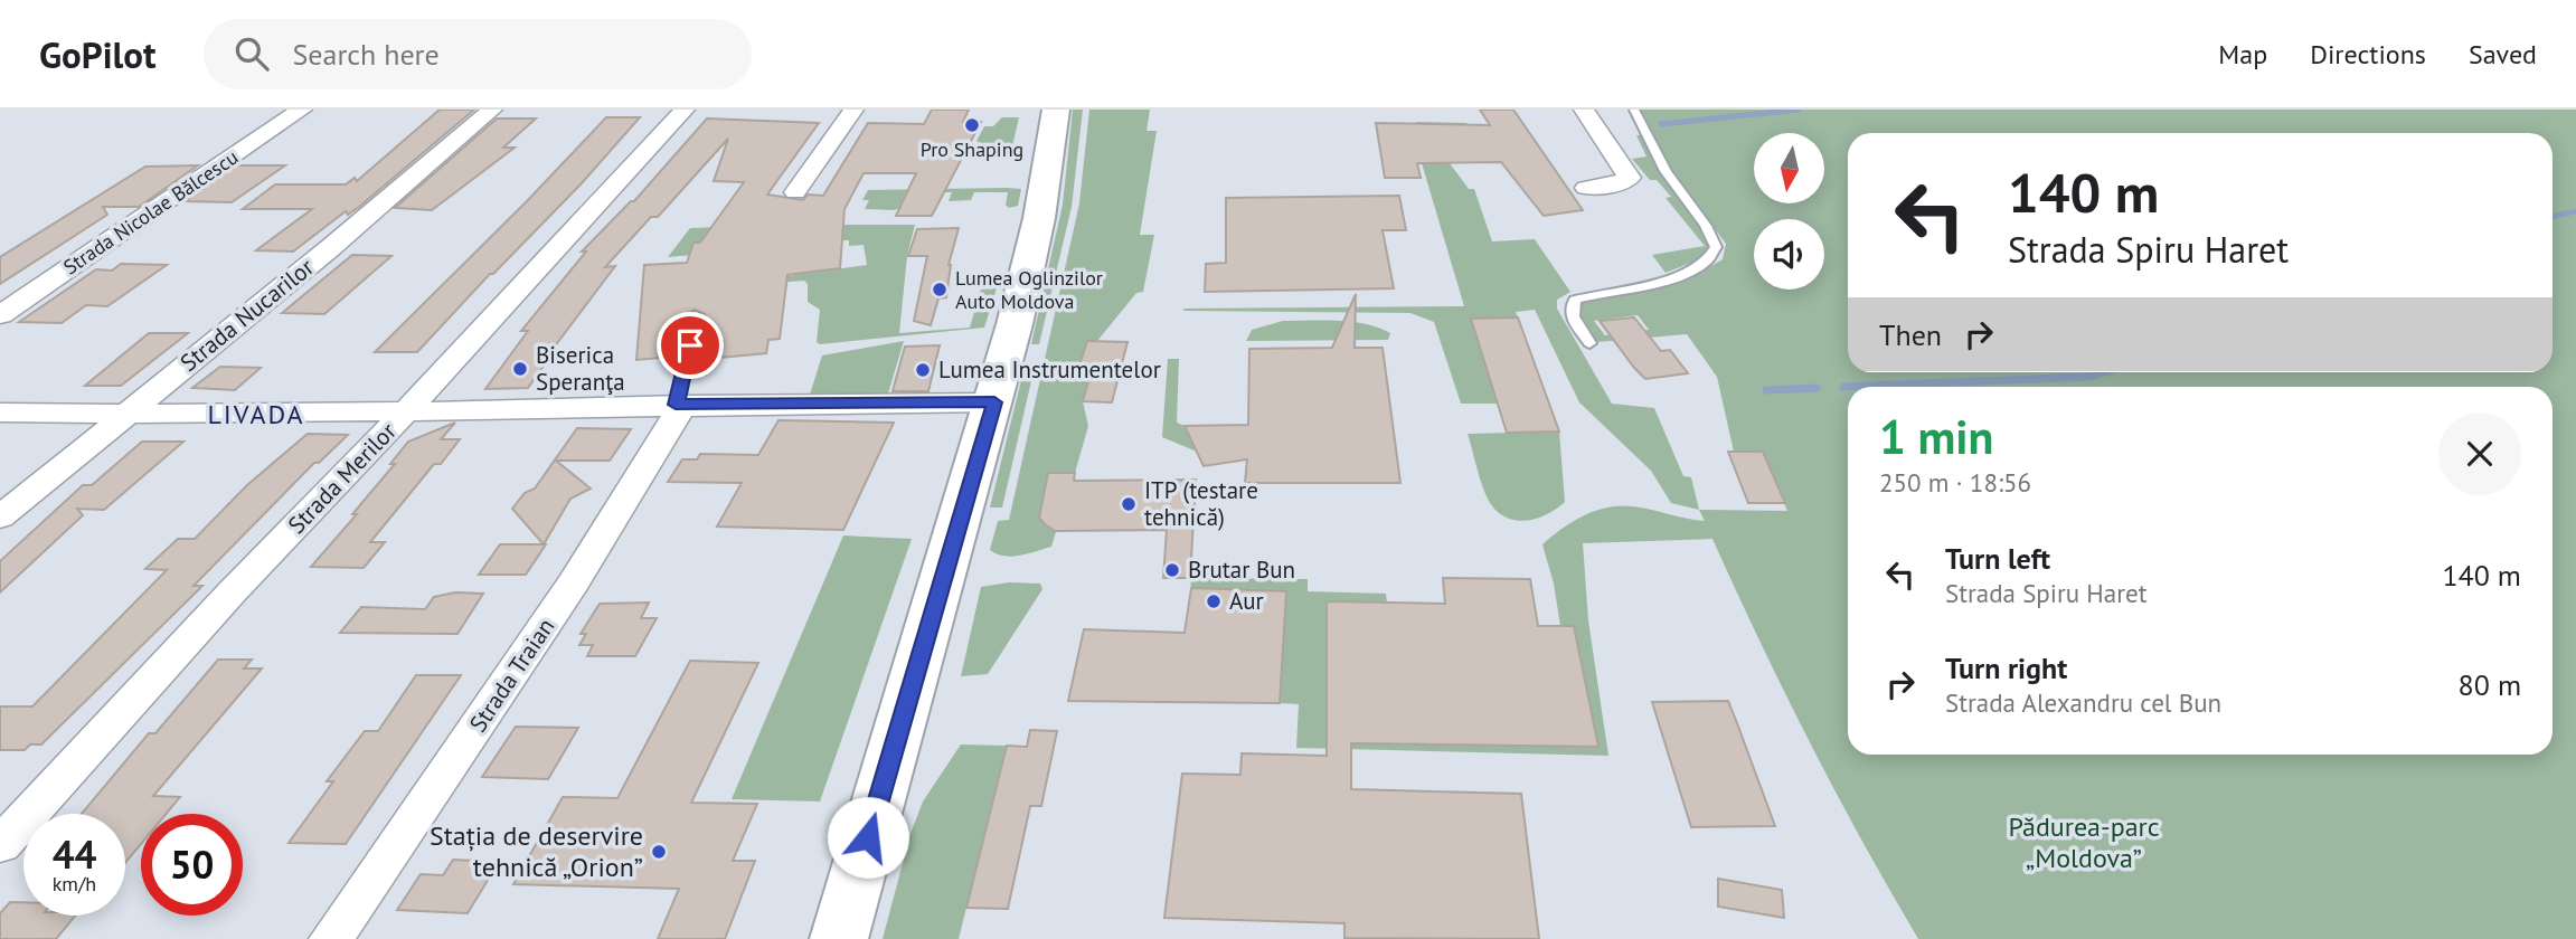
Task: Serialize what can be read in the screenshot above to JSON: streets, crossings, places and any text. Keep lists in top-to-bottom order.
{
  "streets": {
    "street": [
      "Strada Nicolae Bălcescu",
      "Strada Nucarilor",
      "Strada Merilor",
      "Strada Traian"
    ]
  },
  "districts": ["LIVADA"],
  "parks": ["Pădurea-parc „Moldova”"],
  "places": [
    "Pro Shaping",
    "Lumea Oglinzilor Auto Moldova",
    "Biserica Speranţa",
    "Lumea Instrumentelor",
    "ITP (testare tehnică)",
    "Brutar Bun",
    "Aur",
    "Stația de deservire tehnică „Orion”"
  ],
  "north": "bottom",
  "page": {
    "header": "GoPilot",
    "search": "Search here",
    "nav": ["Map", "Directions", "Saved"],
    "turn": ["140 m", "Strada Spiru Haret"],
    "then": "Then",
    "heading": ["1 min", "250 m · 18:56"],
    "list": [
      {
        "name": "Turn left",
        "note": "Strada Spiru Haret",
        "value": "140 m"
      },
      {
        "name": "Turn right",
        "note": "Strada Alexandru cel Bun",
        "value": "80 m"
      }
    ],
    "speed": "44 km/h",
    "limit": "50"
  }
}
